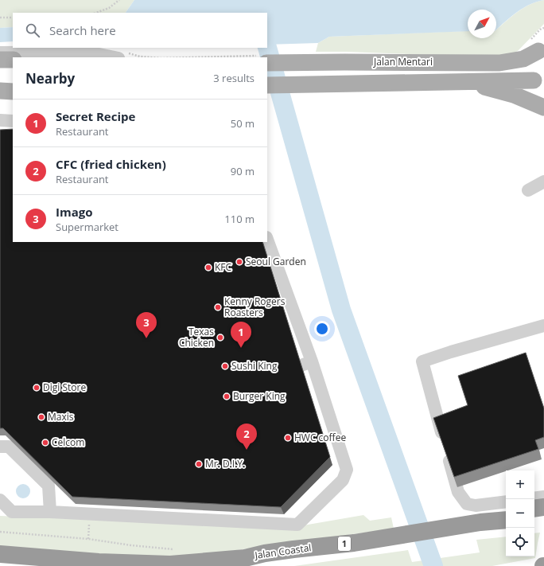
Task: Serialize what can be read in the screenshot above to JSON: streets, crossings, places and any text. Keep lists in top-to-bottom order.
{
  "streets": {
    "highway": ["1", "Jalan Coastal"],
    "main road": ["Jalan Mentari"]
  },
  "places": [
    "Seoul Garden",
    "KFC",
    "Kenny Rogers Roasters",
    "Texas Chicken",
    "Sushi King",
    "Digi Store",
    "Burger King",
    "Maxis",
    "HWC coffee",
    "Celcom",
    "Mr. D.I.Y."
  ],
  "north": "top right",
  "page": {
    "search": "Search here",
    "heading": ["Nearby", "3 results"],
    "list": [
      {
        "mark": "1",
        "name": "Secret Recipe",
        "note": "Restaurant",
        "value": "50 m"
      },
      {
        "mark": "2",
        "name": "CFC (fried chicken)",
        "note": "Restaurant",
        "value": "90 m"
      },
      {
        "mark": "3",
        "name": "Imago",
        "note": "Supermarket",
        "value": "110 m"
      }
    ],
    "pins": ["3", "1", "2"],
    "map_buttons": ["+", "−"]
  }
}
